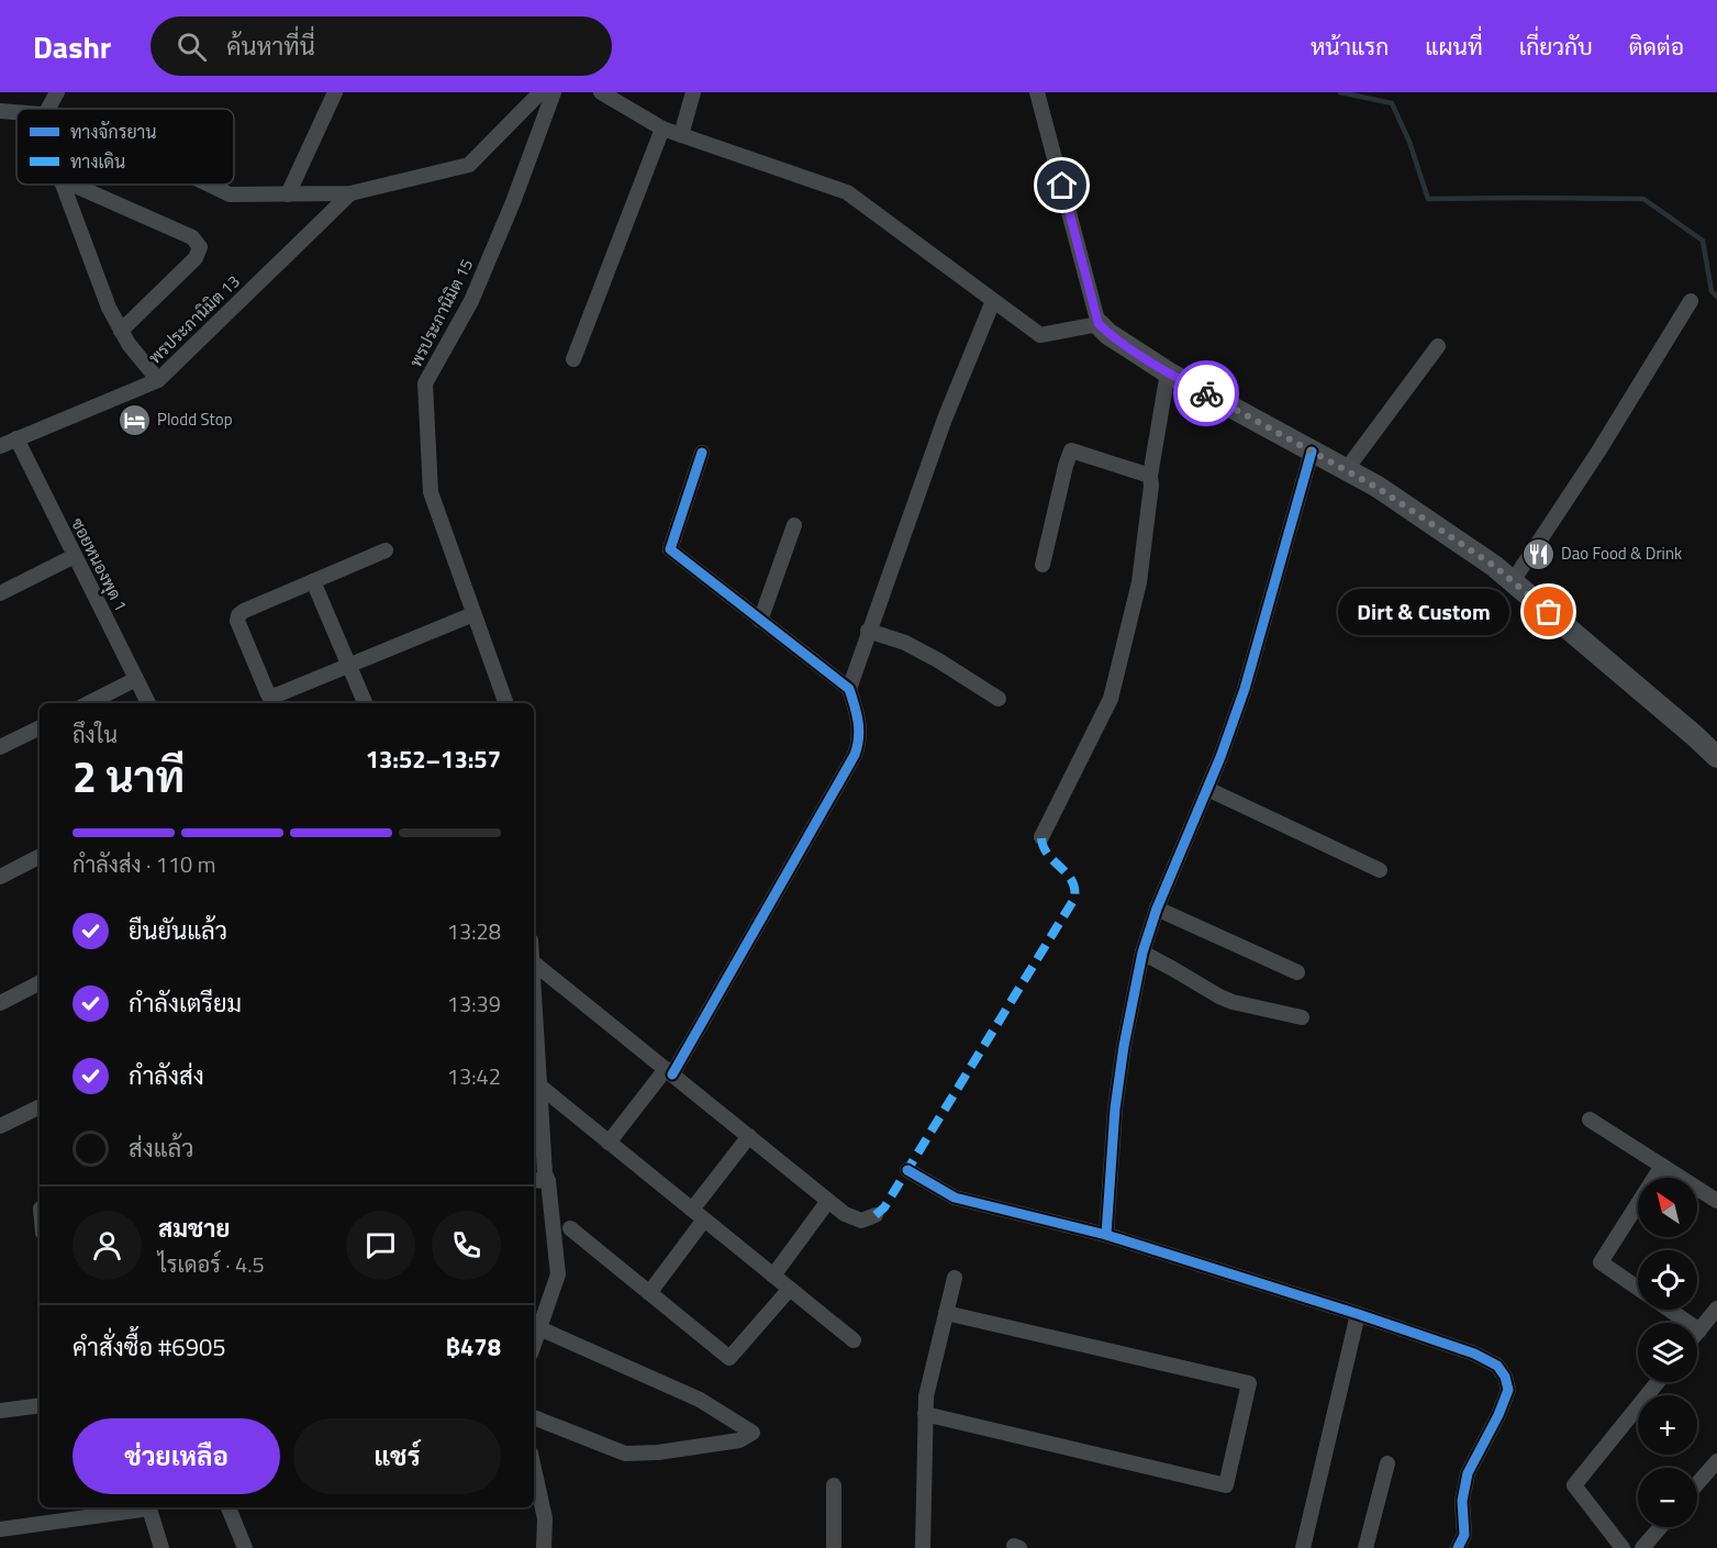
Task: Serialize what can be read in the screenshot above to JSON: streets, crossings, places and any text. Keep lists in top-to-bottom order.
{
  "streets": {
    "street": ["พรประภานิมิต 15", "พรประภานิมิต 13", "ซอยหนองพุด 1"]
  },
  "crossings": [
    ["พรประภานิมิต 13", "ซอยหนองพุด 1"]
  ],
  "places": {
    "hotel": ["Plodd Stop"],
    "restaurant": ["Dao Food & Drink"],
    "other": ["Dirt & Custom"]
  },
  "legend": ["ทางจักรยาน", "ทางเดิน"],
  "north": "top left",
  "page": {
    "header": "Dashr",
    "search": "ค้นหาที่นี่",
    "nav": [
      "หน้าแรก",
      "แผนที่",
      "เกี่ยวกับ",
      "ติดต่อ"
    ],
    "bubble": "Dirt & Custom",
    "heading": ["2 นาที", "ถึงใน", "13:52–13:57"],
    "panel": [
      "สมชาย",
      "ไรเดอร์ · 4.5",
      "คำสั่งซื้อ #6905",
      "฿478"
    ],
    "bar": "กำลังส่ง · 110 m",
    "list": [
      ["ยืนยันแล้ว", "13:28"],
      ["กำลังเตรียม", "13:39"],
      ["กำลังส่ง", "13:42"],
      "ส่งแล้ว"
    ],
    "map_buttons": ["+", "−"],
    "buttons": ["ช่วยเหลือ", "แชร์"]
  }
}
